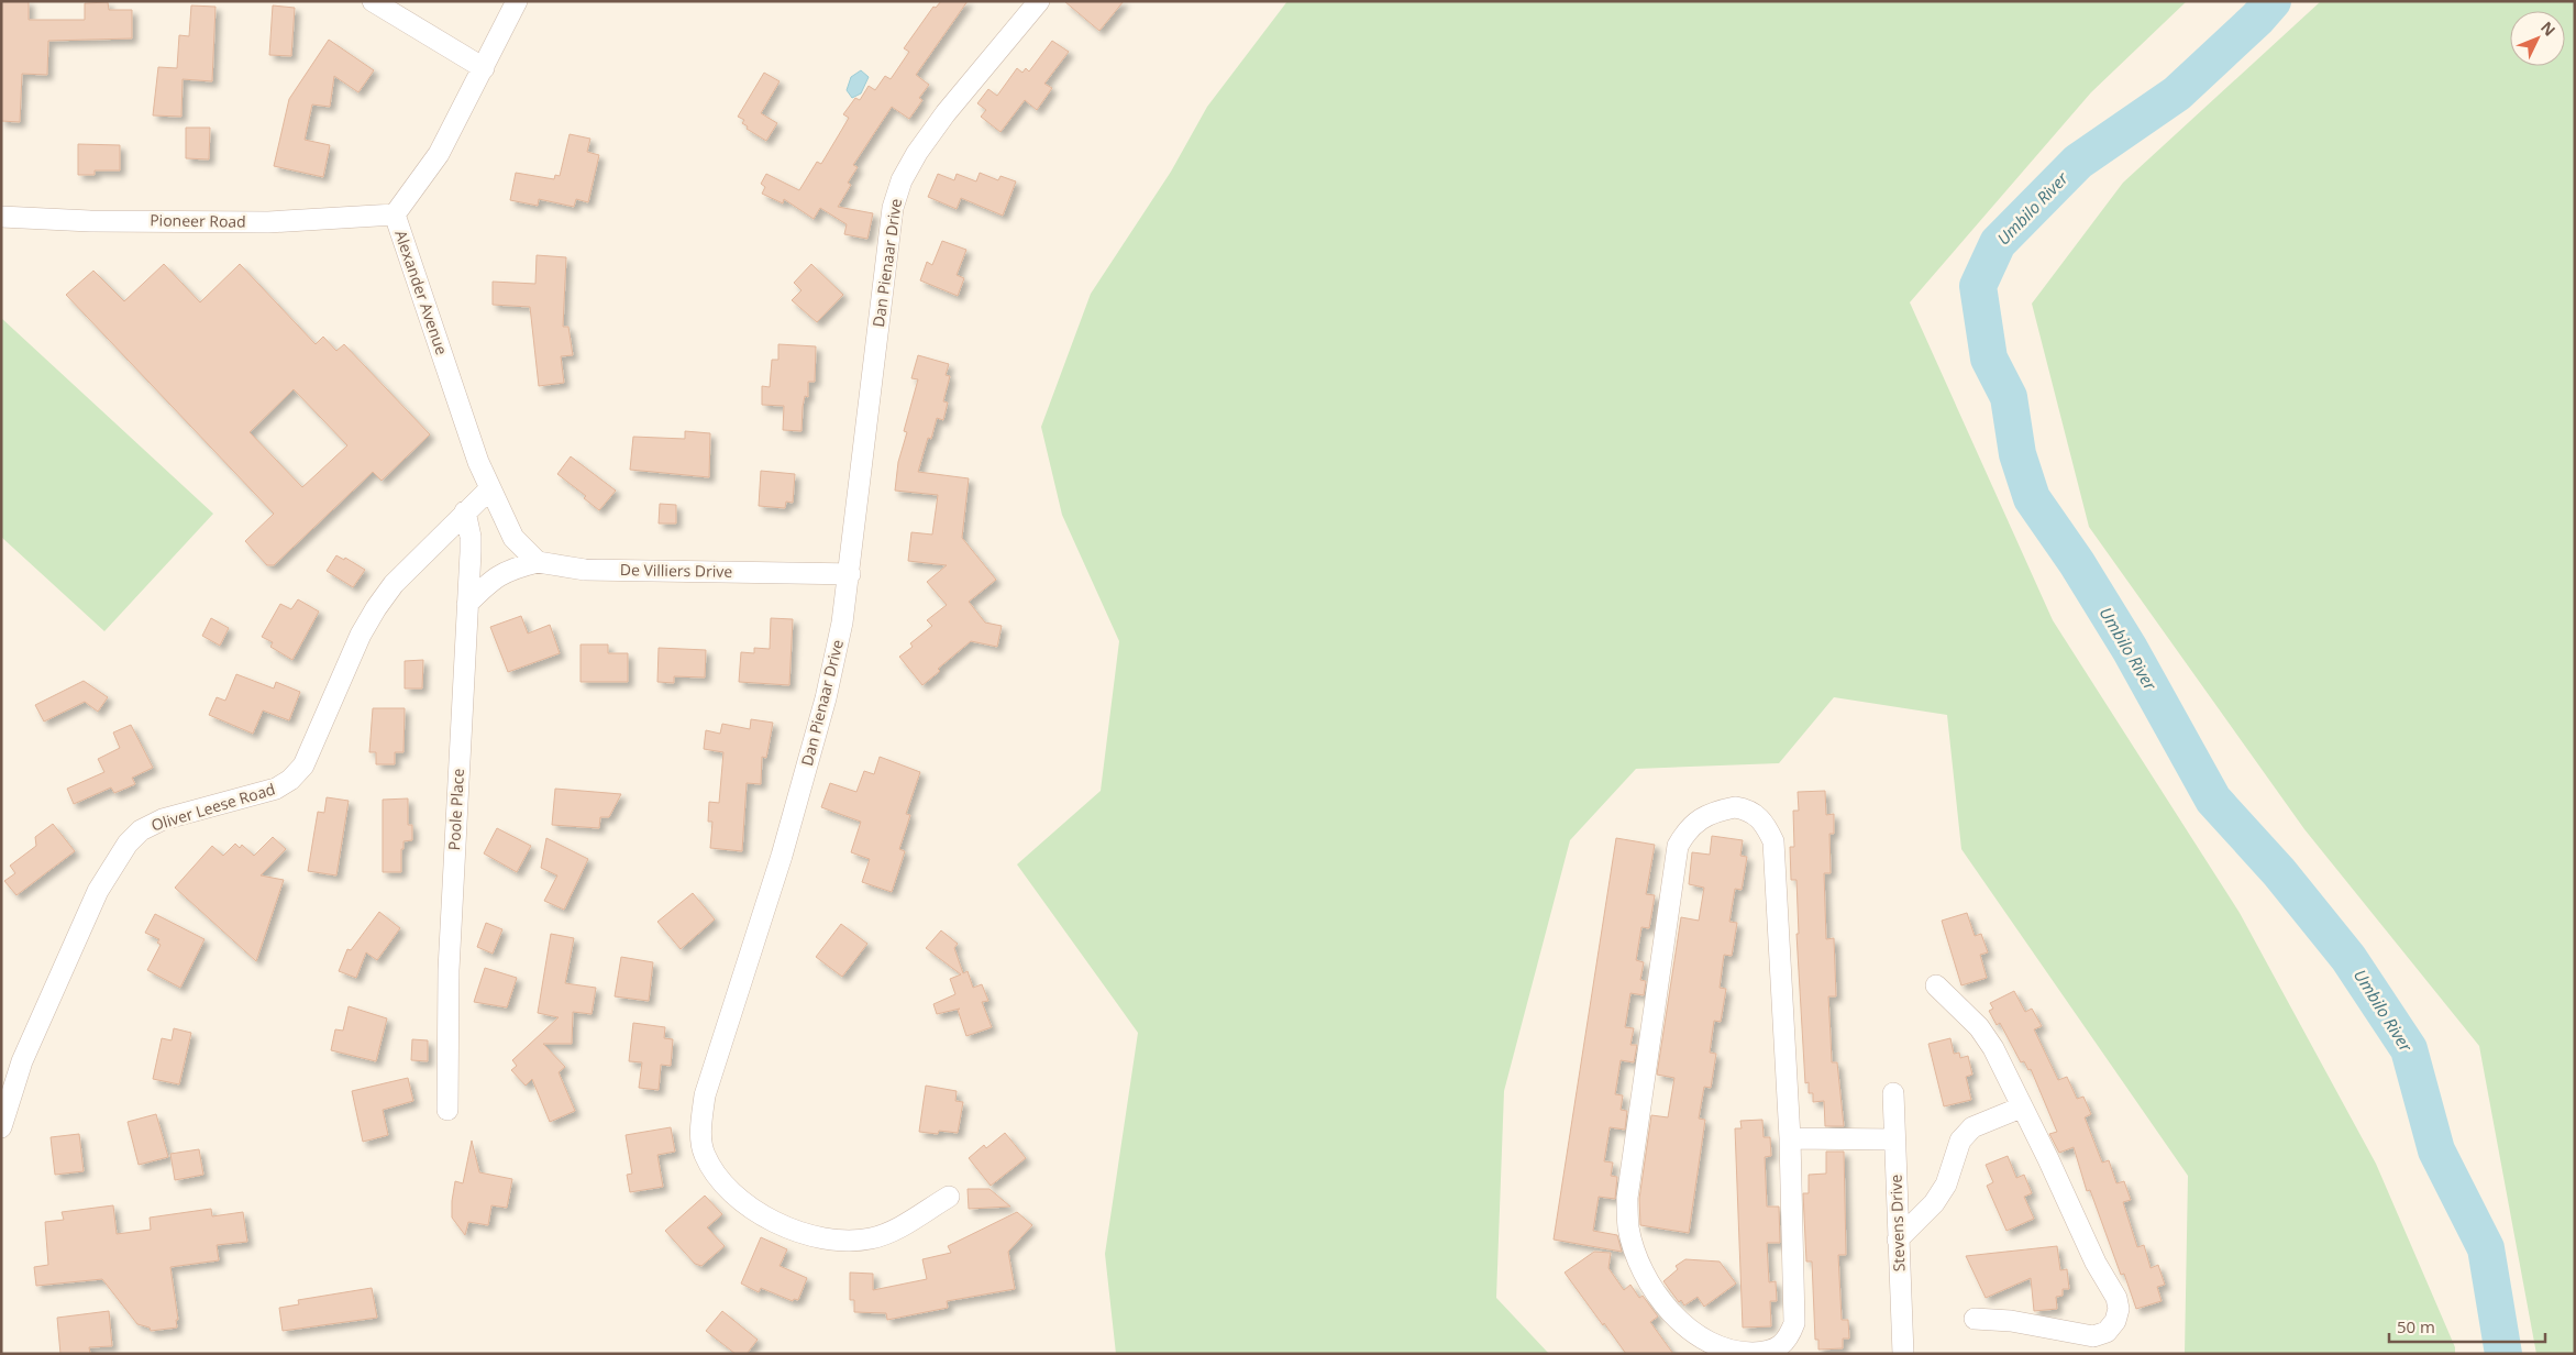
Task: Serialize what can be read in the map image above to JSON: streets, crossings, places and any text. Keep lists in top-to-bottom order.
{
  "streets": {
    "street": [
      "Pioneer Road",
      "Dan Pienaar Drive",
      "Alexander Avenue",
      "De Villiers Drive",
      "Oliver Leese Road",
      "Poole Place",
      "Stevens Drive"
    ]
  },
  "crossings": [
    ["Pioneer Road", "Alexander Avenue"],
    ["Dan Pienaar Drive", "De Villiers Drive"],
    ["Alexander Avenue", "De Villiers Drive"],
    ["Alexander Avenue", "Oliver Leese Road"],
    ["Oliver Leese Road", "Poole Place"]
  ],
  "water": ["Umbilo River"],
  "scale_bar": "50 m",
  "north": "top right"
}
